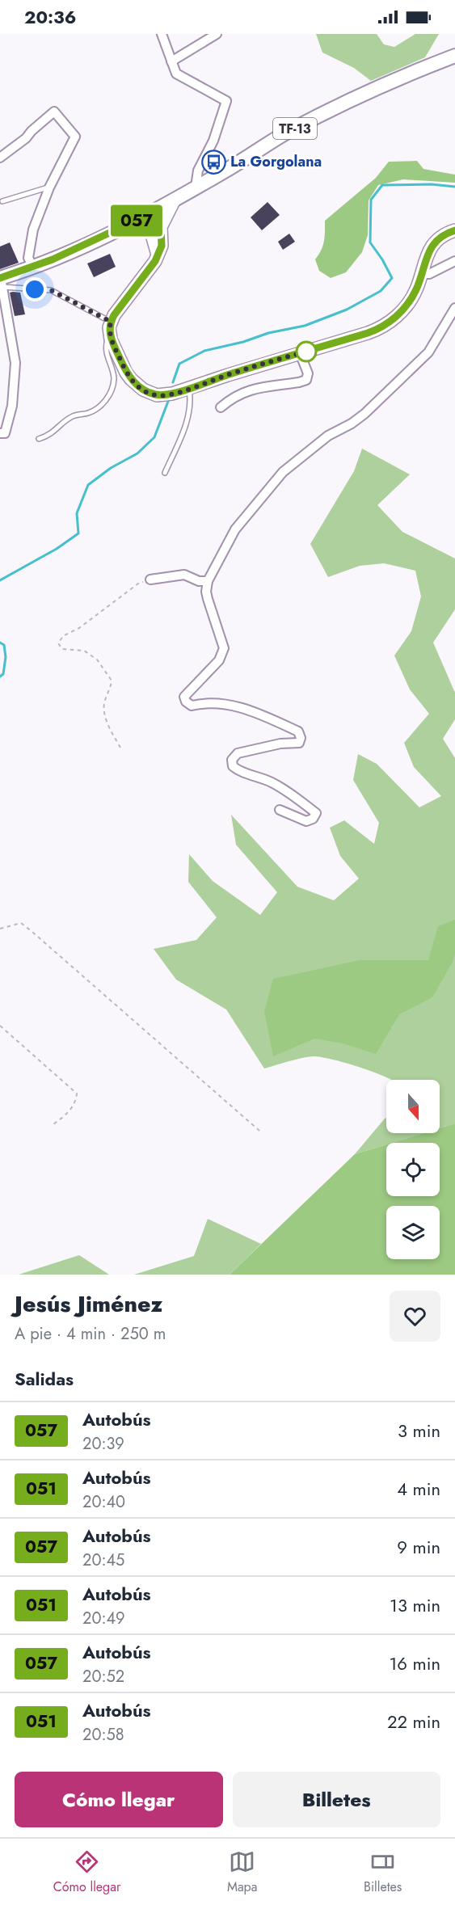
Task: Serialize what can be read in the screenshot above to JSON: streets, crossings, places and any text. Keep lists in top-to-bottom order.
{
  "streets": {
    "main road": ["TF-13"]
  },
  "places": {
    "bus stop": ["La Gorgolana"]
  },
  "lines": ["bus line 057"],
  "north": "bottom",
  "page": {
    "status": "20:36",
    "on_map": "057",
    "heading": [
      ["Jesús Jiménez", "A pie · 4 min · 250 m"],
      "Salidas"
    ],
    "list": [
      {
        "mark": "057",
        "name": "Autobús",
        "note": "20:39",
        "value": "3 min"
      },
      {
        "mark": "051",
        "name": "Autobús",
        "note": "20:40",
        "value": "4 min"
      },
      {
        "mark": "057",
        "name": "Autobús",
        "note": "20:45",
        "value": "9 min"
      },
      {
        "mark": "051",
        "name": "Autobús",
        "note": "20:49",
        "value": "13 min"
      },
      {
        "mark": "057",
        "name": "Autobús",
        "note": "20:52",
        "value": "16 min"
      },
      {
        "mark": "051",
        "name": "Autobús",
        "note": "20:58",
        "value": "22 min"
      }
    ],
    "buttons": ["Cómo llegar", "Billetes"],
    "tabs": ["Cómo llegar", "Mapa", "Billetes"]
  }
}
